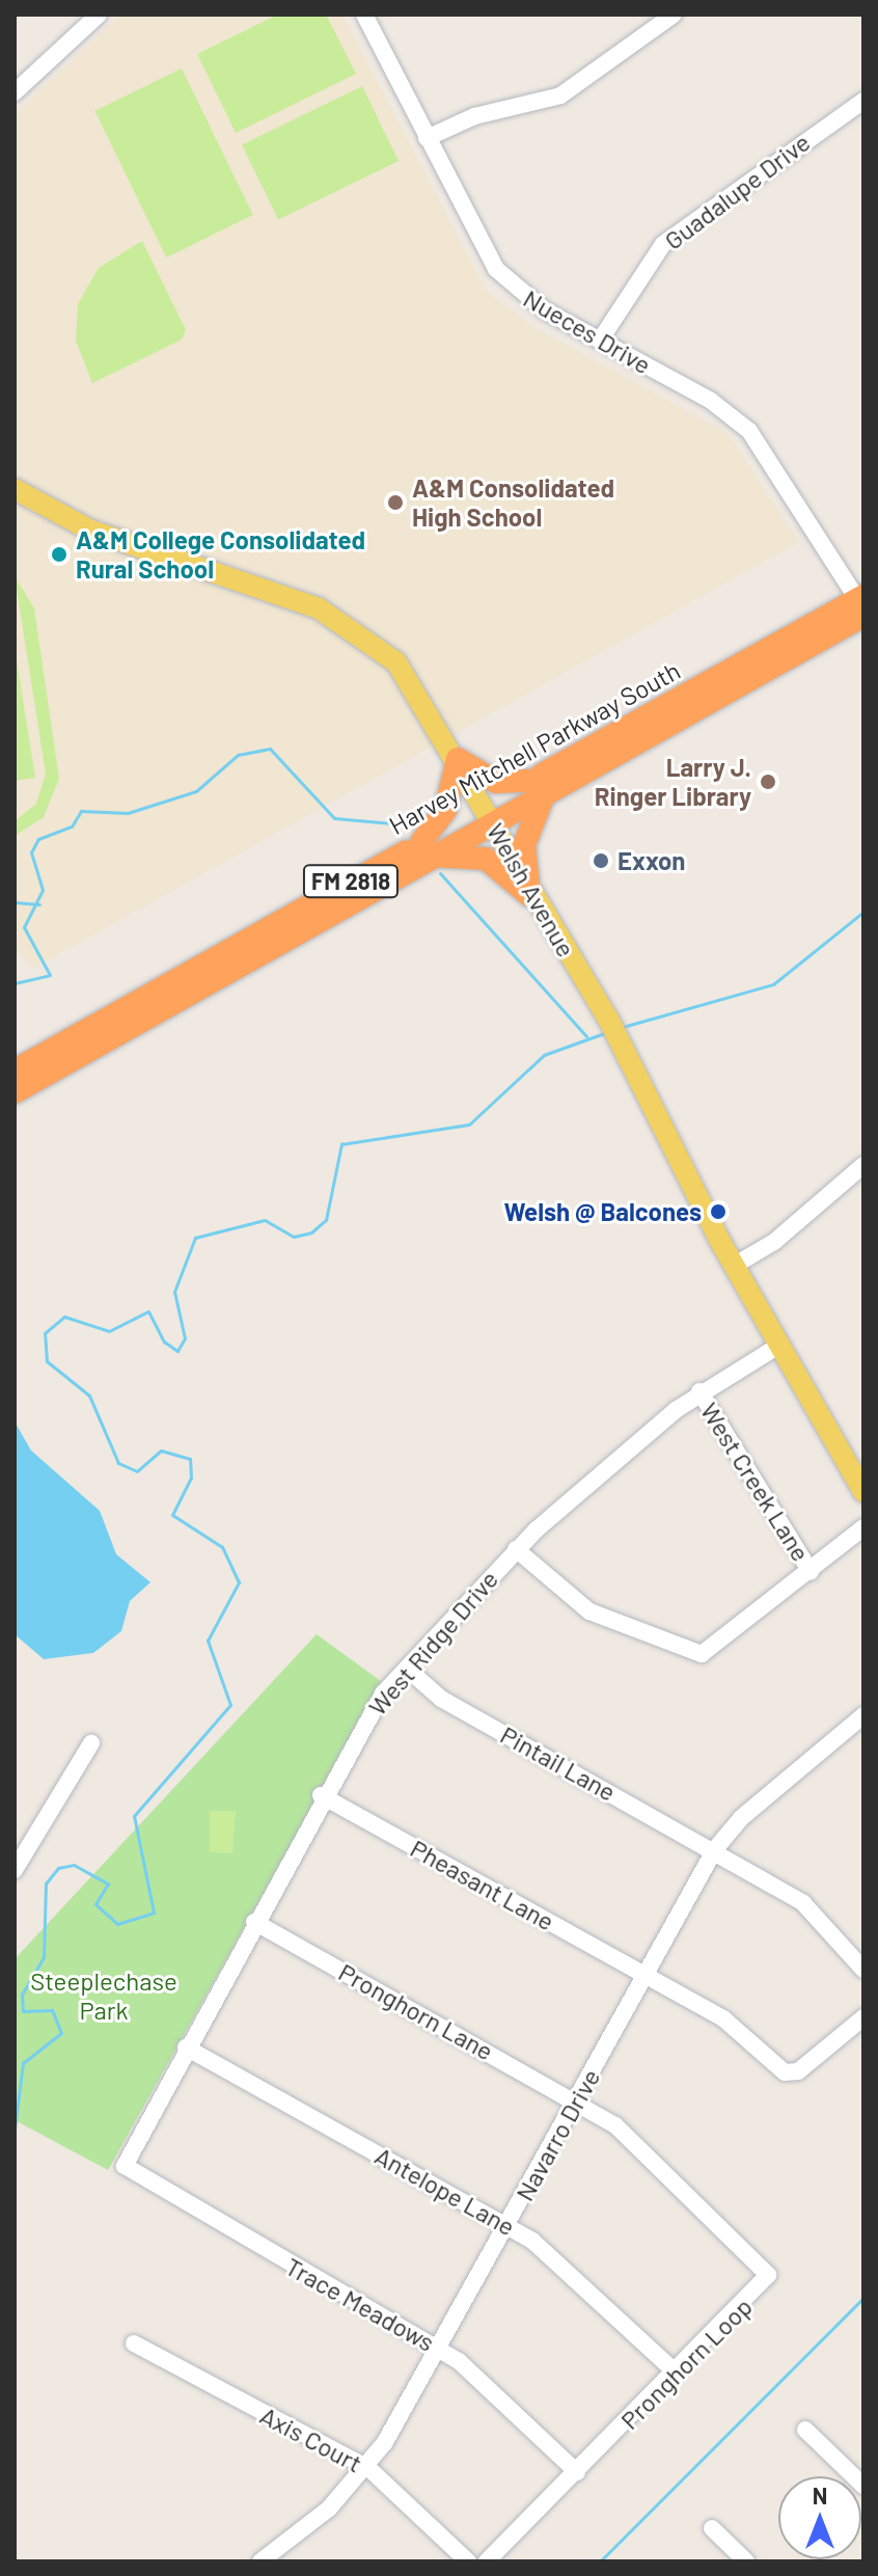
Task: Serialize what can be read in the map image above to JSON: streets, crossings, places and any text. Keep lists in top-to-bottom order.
{
  "streets": {
    "highway": ["Harvey Mitchell Parkway South", "FM 2818"],
    "main road": ["Welsh Avenue"],
    "street": [
      "Guadalupe Drive",
      "Nueces Drive",
      "West Creek Lane",
      "West Ridge Drive",
      "Pintail Lane",
      "Pheasant Lane",
      "Pronghorn Lane",
      "Navarro Drive",
      "Antelope Lane",
      "Trace Meadows",
      "Pronghorn Loop",
      "Axis Court"
    ]
  },
  "crossings": [
    ["Guadalupe Drive", "Nueces Drive"],
    ["Nueces Drive", "Harvey Mitchell Parkway South"],
    ["Harvey Mitchell Parkway South", "Welsh Avenue"],
    ["Welsh Avenue", "West Ridge Drive"],
    ["West Creek Lane", "West Ridge Drive"],
    ["West Ridge Drive", "Pintail Lane"],
    ["West Ridge Drive", "Pheasant Lane"],
    ["West Ridge Drive", "Pronghorn Lane"],
    ["West Ridge Drive", "Antelope Lane"],
    ["West Ridge Drive", "Trace Meadows"],
    ["Pintail Lane", "Navarro Drive"],
    ["Pheasant Lane", "Navarro Drive"],
    ["Pronghorn Lane", "Navarro Drive"],
    ["Pronghorn Lane", "Pronghorn Loop"],
    ["Navarro Drive", "Antelope Lane"],
    ["Navarro Drive", "Trace Meadows"],
    ["Navarro Drive", "Pronghorn Loop"],
    ["Navarro Drive", "Axis Court"],
    ["Antelope Lane", "Pronghorn Loop"],
    ["Trace Meadows", "Pronghorn Loop"]
  ],
  "parks": ["Steeplechase Park"],
  "places": [
    "A&M Consolidated High School",
    "A&M College Consolidated Rural School",
    "Larry J. Ringer Library",
    "Exxon",
    "Welsh @ Balcones"
  ],
  "north": "top"
}
